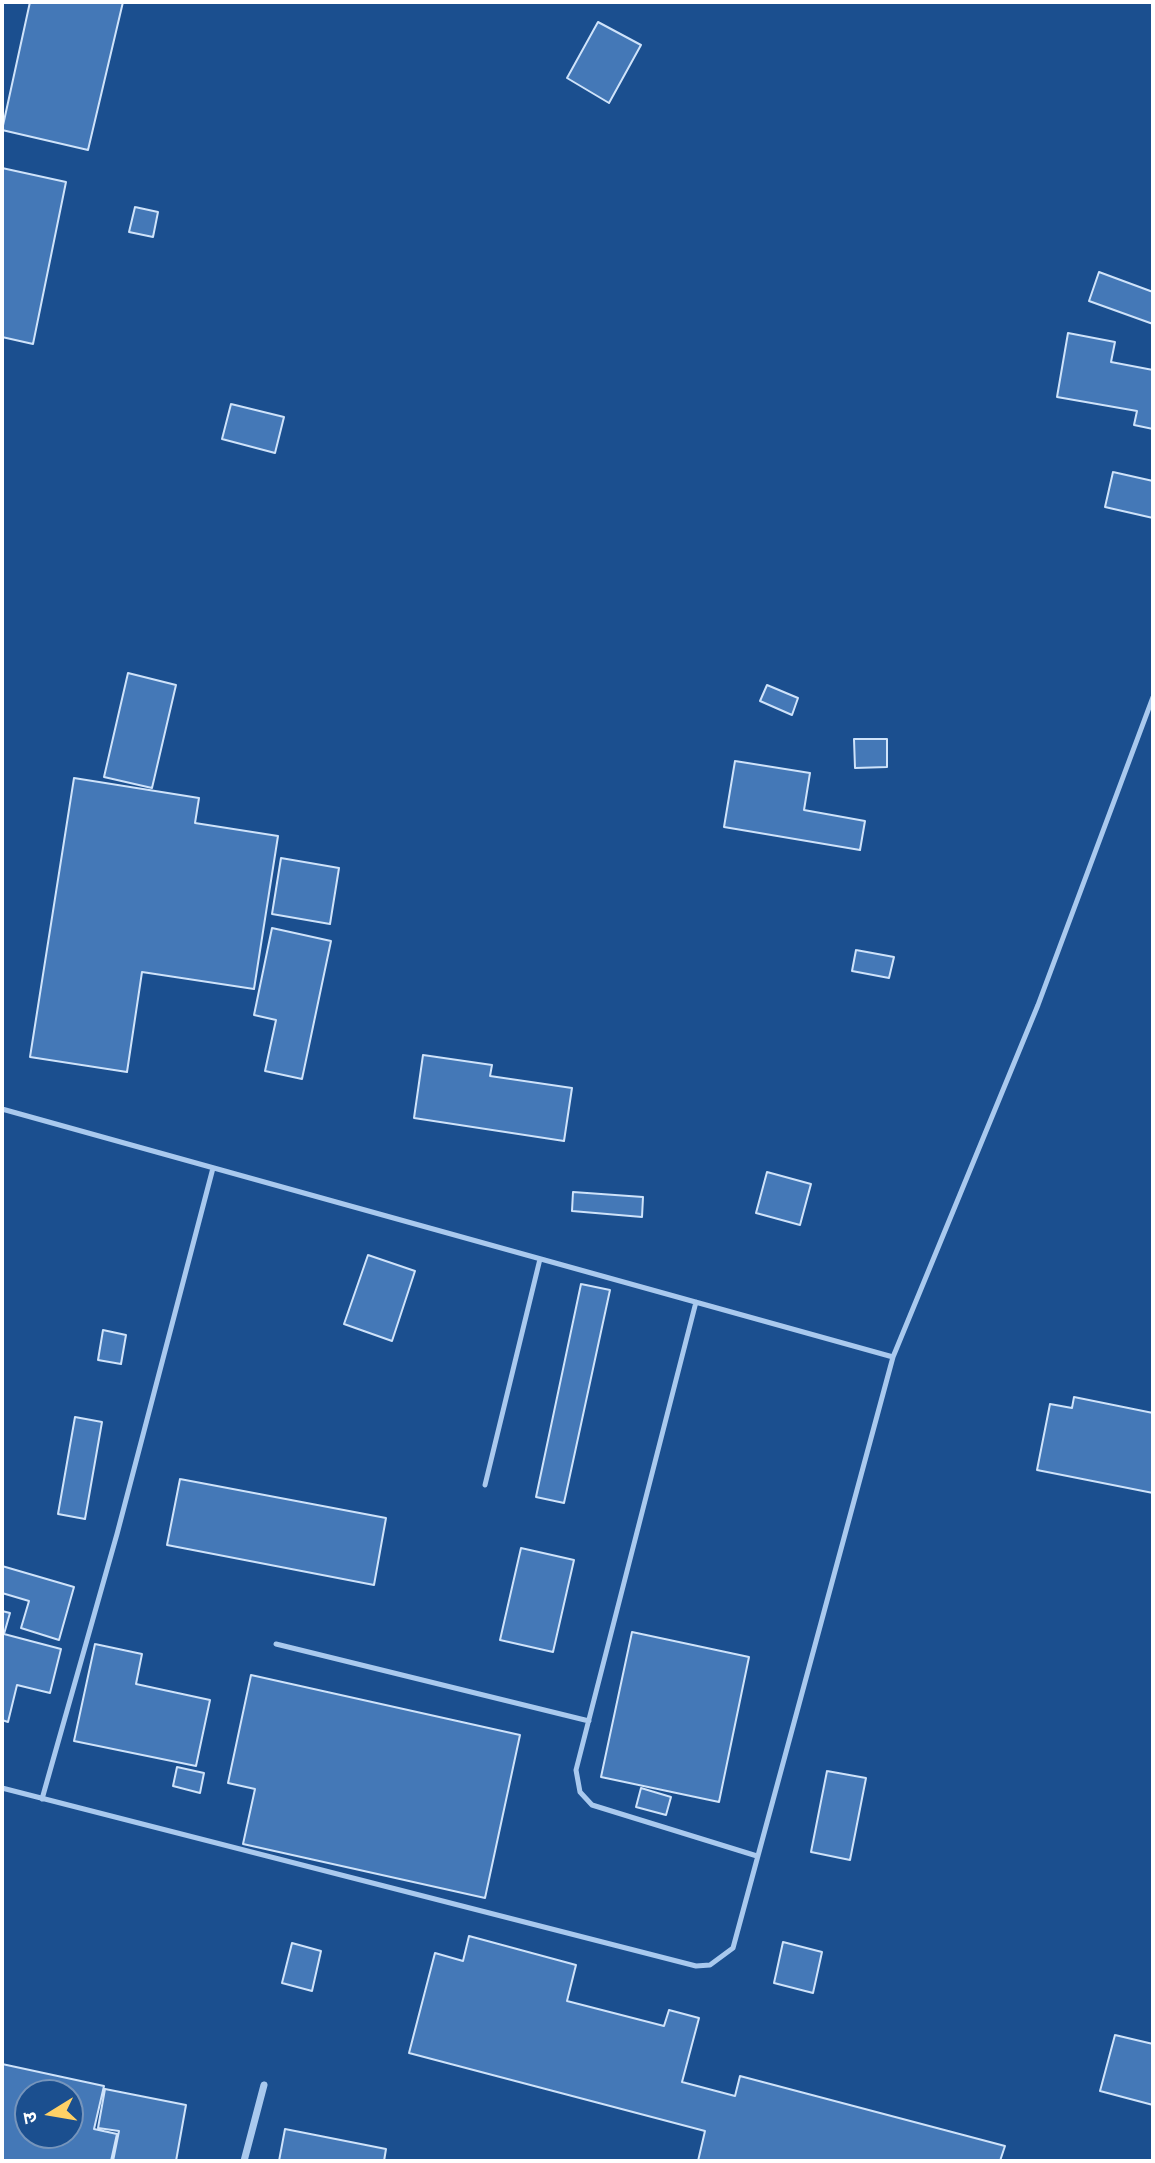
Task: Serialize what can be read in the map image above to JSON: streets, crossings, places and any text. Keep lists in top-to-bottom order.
{
  "north": "left"
}
